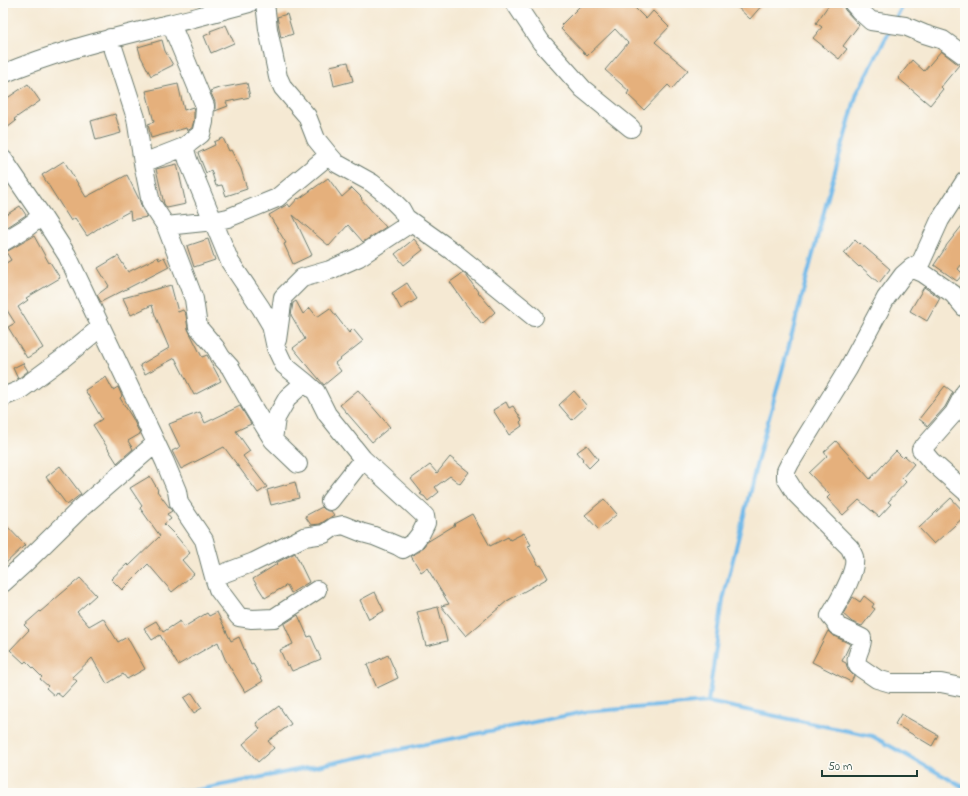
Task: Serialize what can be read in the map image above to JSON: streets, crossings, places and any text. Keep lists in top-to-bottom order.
{
  "scale_bar": "50 m"
}
